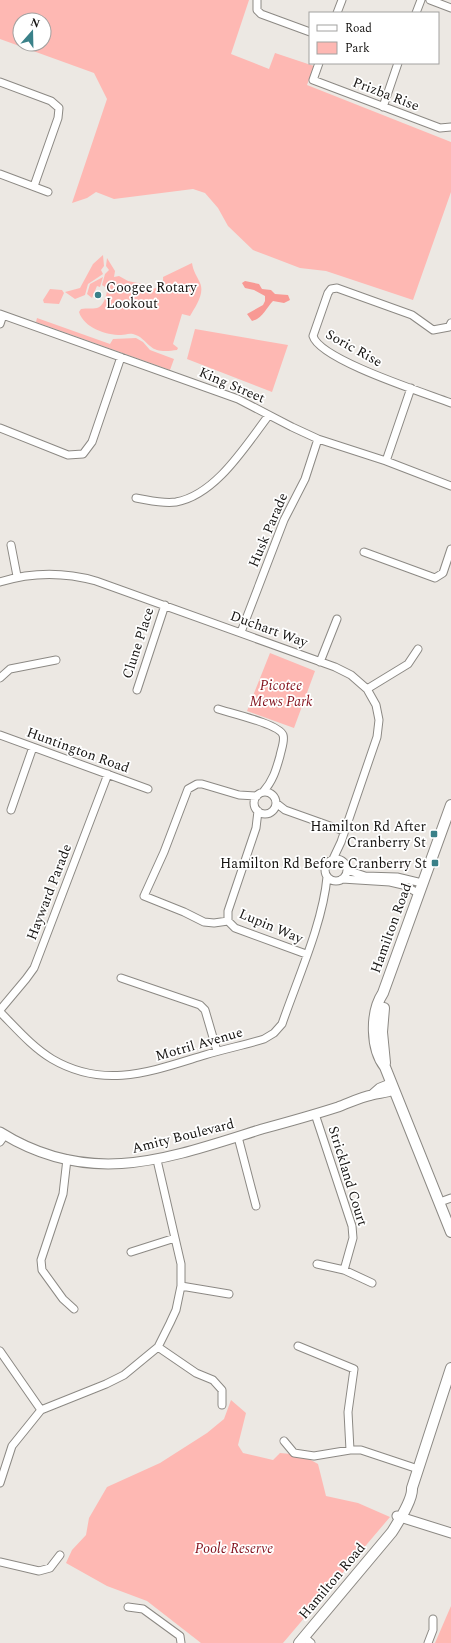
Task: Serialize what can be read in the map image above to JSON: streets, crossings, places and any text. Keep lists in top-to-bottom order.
{
  "streets": {
    "main road": ["Hamilton Road"],
    "street": [
      "Prizba Rise",
      "Soric Rise",
      "King Street",
      "Husk Parade",
      "Duchart Way",
      "Clune Place",
      "Huntington Road",
      "Hayward Parade",
      "Lupin Way",
      "Motril Avenue",
      "Amity Boulevard",
      "Strickland Court"
    ]
  },
  "crossings": [
    ["King Street", "Husk Parade"],
    ["Husk Parade", "Duchart Way"],
    ["Duchart Way", "Clune Place"],
    ["Duchart Way", "Motril Avenue"],
    ["Huntington Road", "Hayward Parade"],
    ["Hayward Parade", "Motril Avenue"],
    ["Lupin Way", "Motril Avenue"],
    ["Hamilton Road", "Amity Boulevard"],
    ["Amity Boulevard", "Strickland Court"]
  ],
  "parks": ["Picotee Mews Park", "Poole Reserve"],
  "places": {
    "other": ["Coogee Rotary Lookout"],
    "transit": ["Hamilton Rd After Cranberry St", "Hamilton Rd Before Cranberry St"]
  },
  "legend": ["Road", "Park"],
  "north": "top"
}
